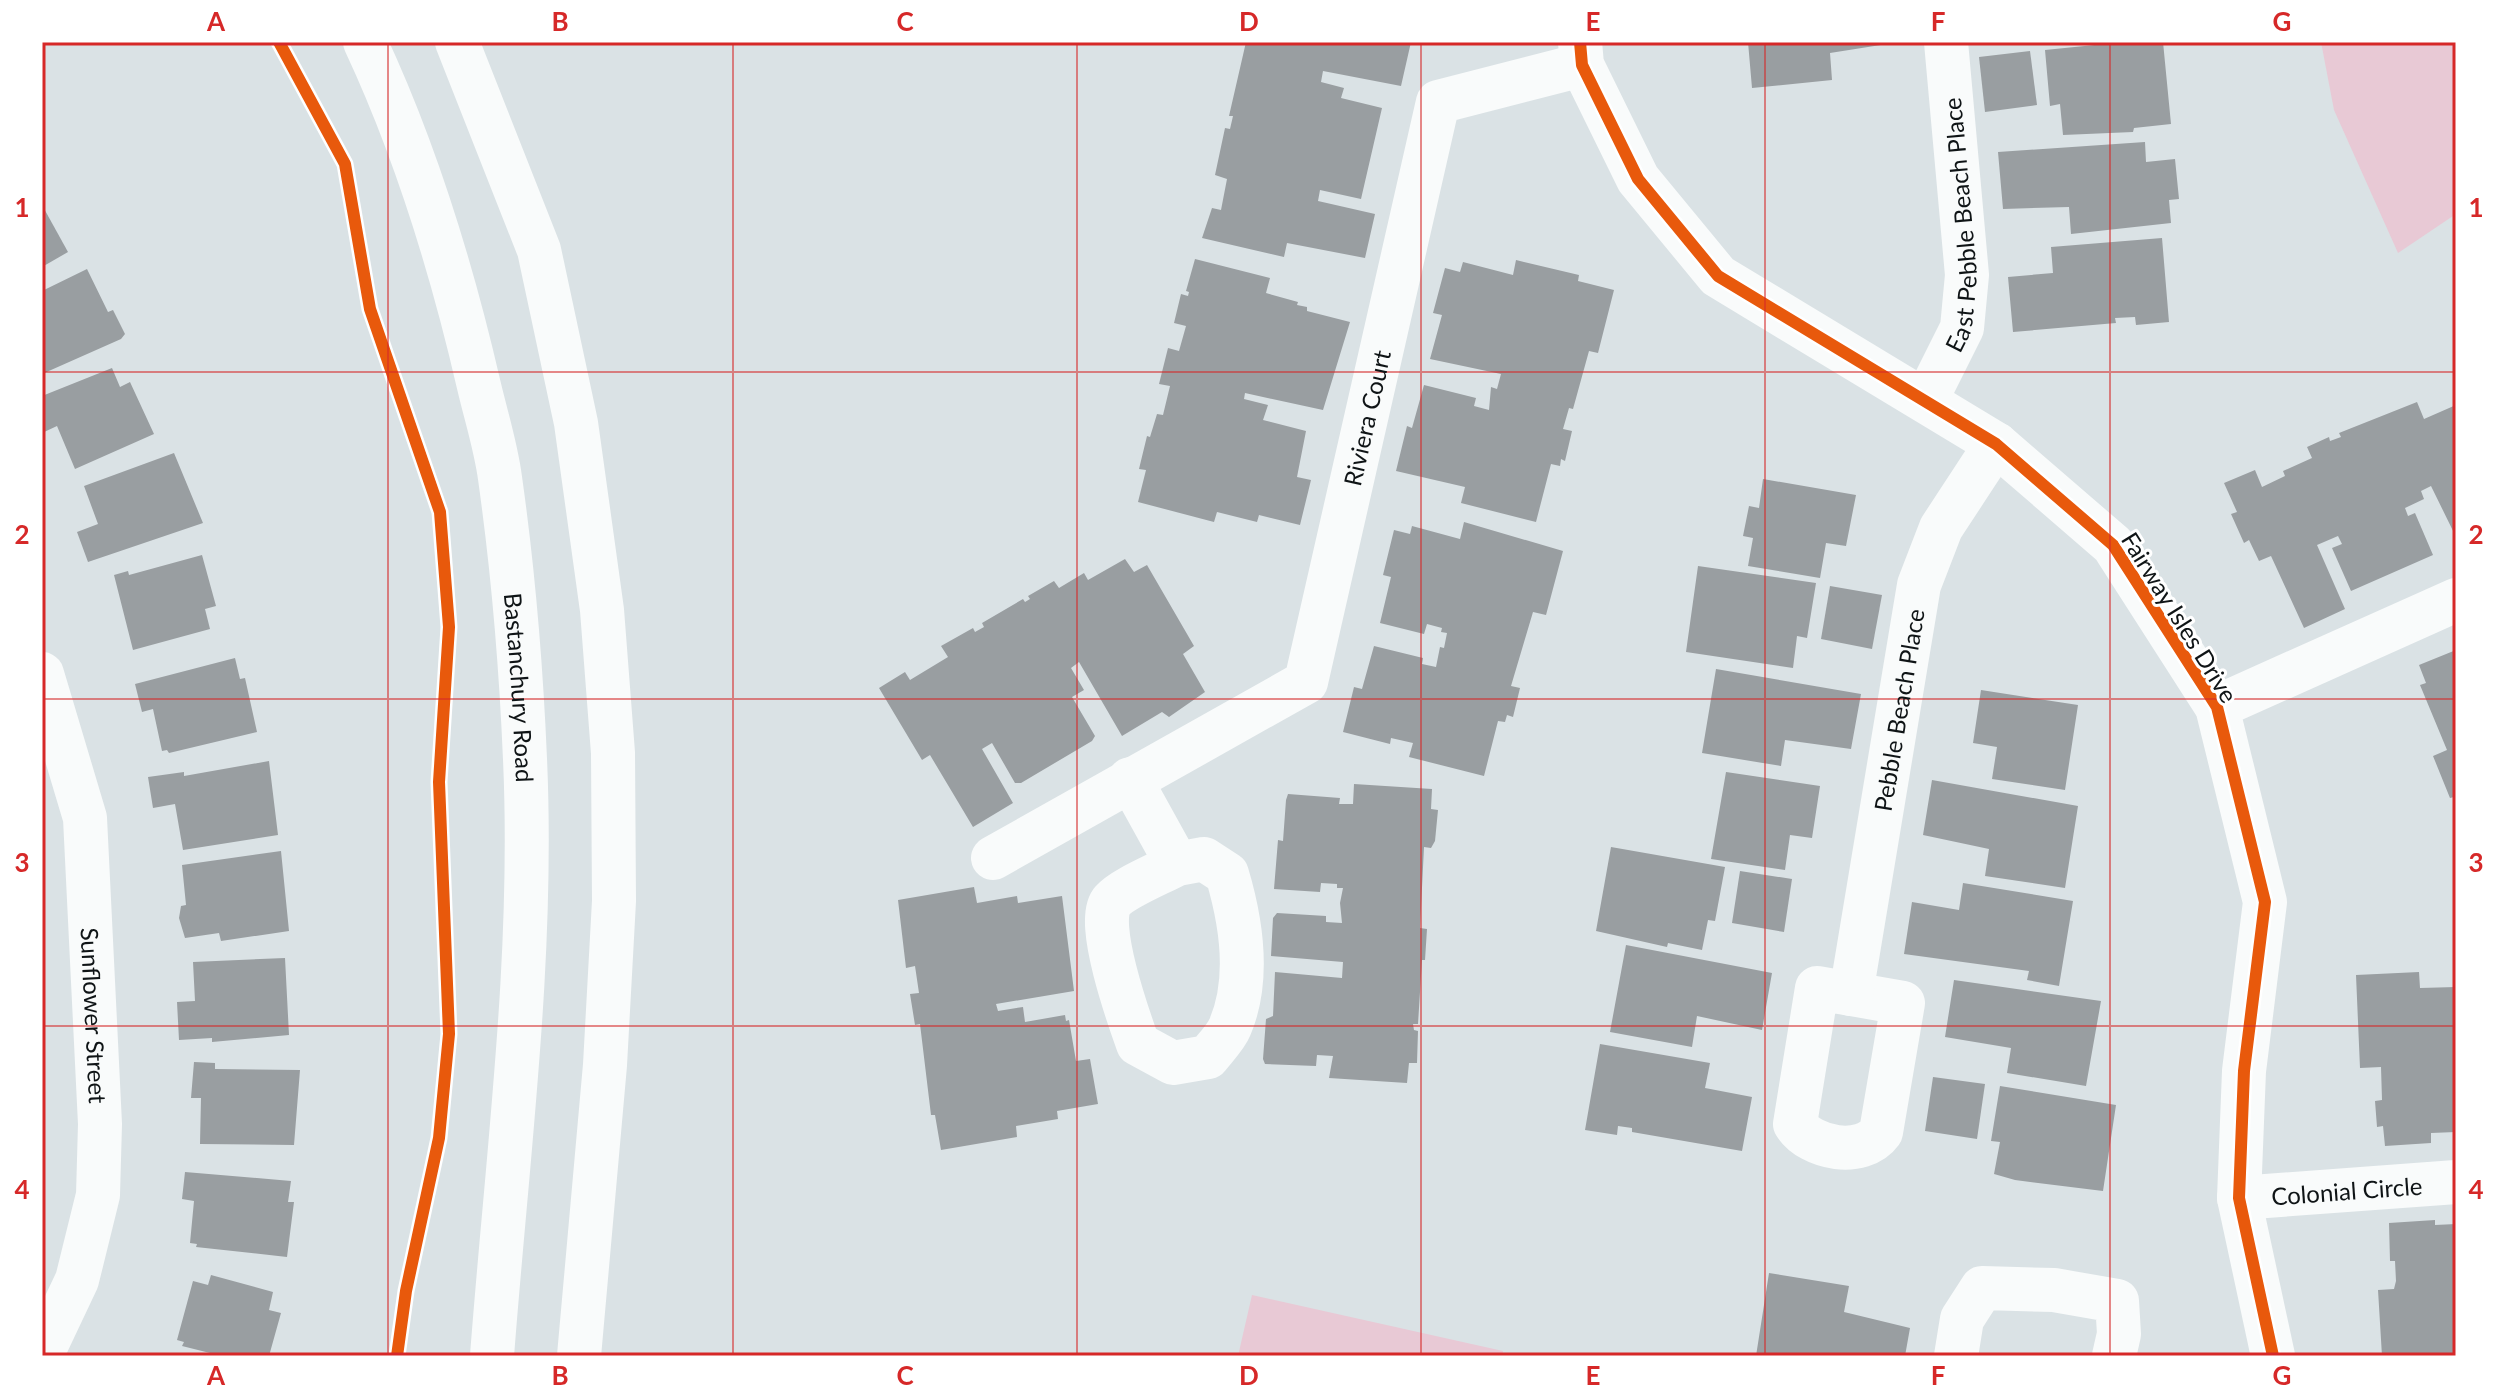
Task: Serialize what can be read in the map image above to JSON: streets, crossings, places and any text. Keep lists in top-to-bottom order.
{
  "streets": {
    "street": [
      "East Pebble Beach Place",
      "Riviera Court",
      "Fairway Isles Drive",
      "Bastanchury Road",
      "Pebble Beach Place",
      "Sunflower Street",
      "Colonial Circle"
    ]
  },
  "crossings": [
    ["East Pebble Beach Place", "Fairway Isles Drive"],
    ["Riviera Court", "Fairway Isles Drive"],
    ["Fairway Isles Drive", "Pebble Beach Place"],
    ["Fairway Isles Drive", "Colonial Circle"]
  ],
  "grid": {
    "columns": [
      "A",
      "B",
      "C",
      "D",
      "E",
      "F",
      "G"
    ],
    "rows": [
      "1",
      "2",
      "3",
      "4"
    ]
  }
}
